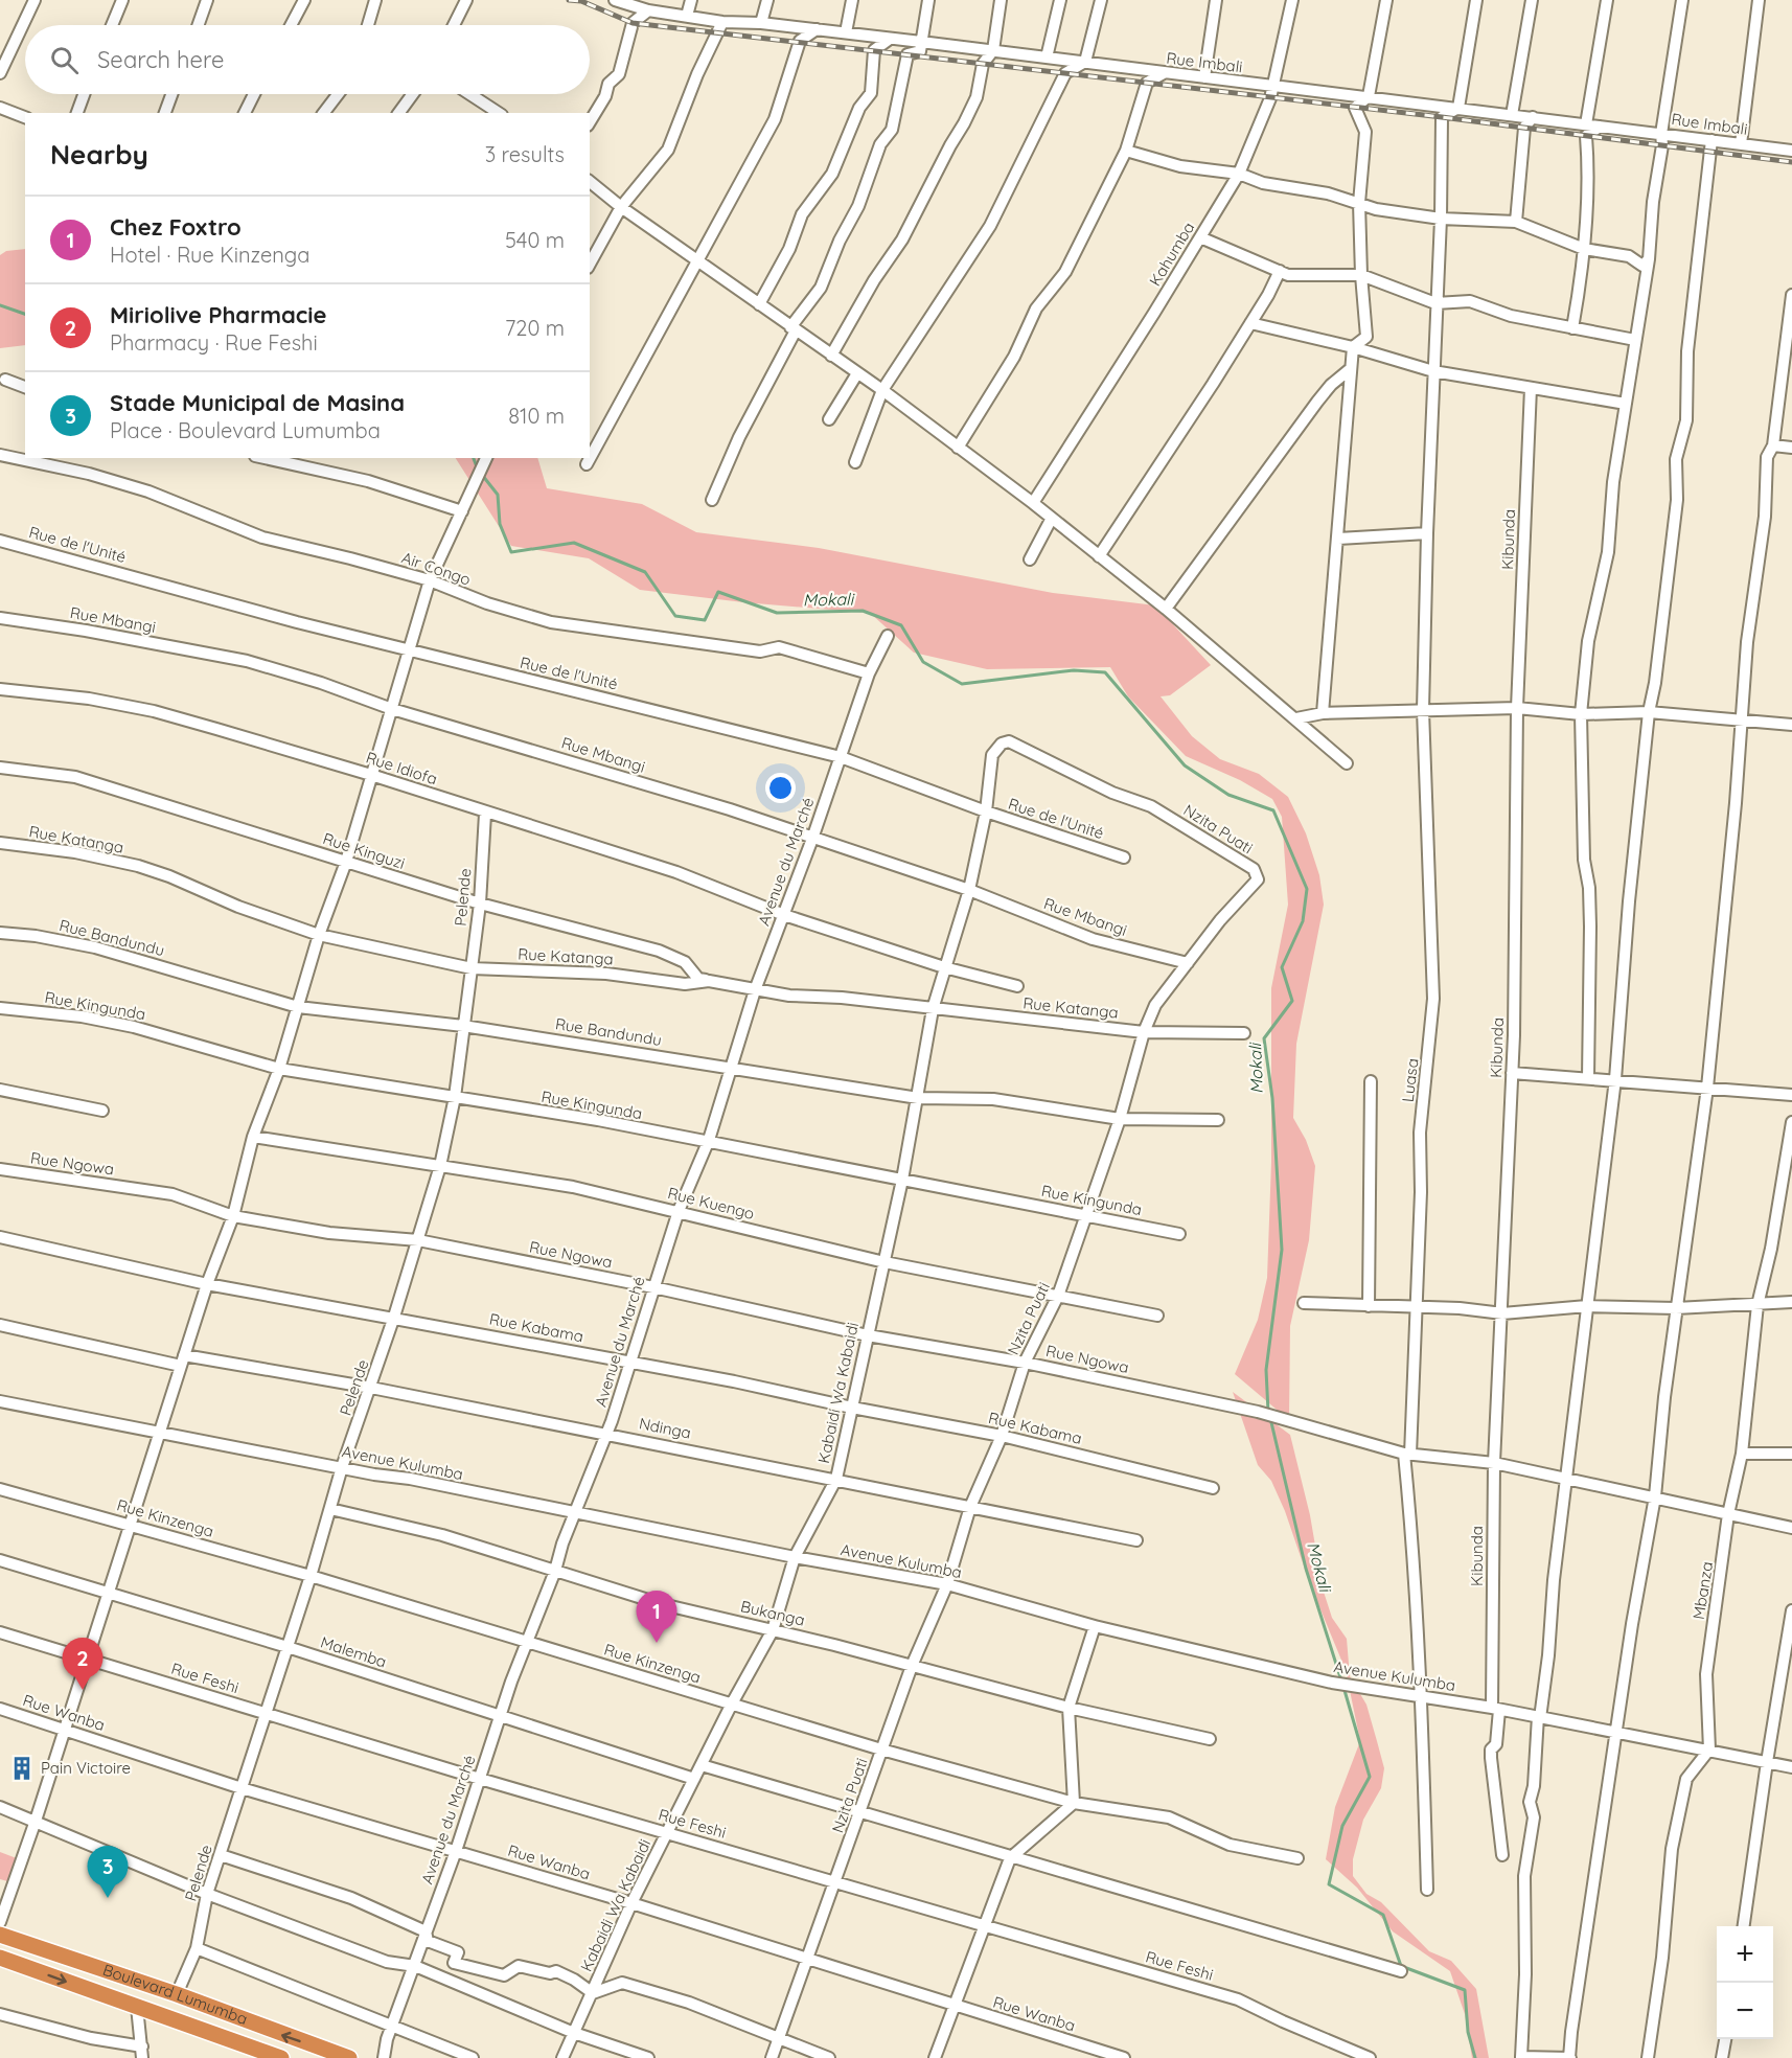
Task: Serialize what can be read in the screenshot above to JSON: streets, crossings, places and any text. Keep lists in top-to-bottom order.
{
  "streets": {
    "highway": ["Boulevard Lumumba"],
    "street": [
      "Rue Imbali",
      "Kahumba",
      "Kibunda",
      "Rue de l'Unité",
      "Air Congo",
      "Rue Mbangi",
      "Rue Idiofa",
      "Nzita Puati",
      "Rue Katanga",
      "Rue Kinguzi",
      "Avenue du Marché",
      "Pelende",
      "Rue Bandundu",
      "Rue Kingunda",
      "Luasa",
      "Rue Ngowa",
      "Rue Kuengo",
      "Rue Kabama",
      "Kabaidi Wa Kabaidi",
      "Ndinga",
      "Avenue Kulumba",
      "Rue Kinzenga",
      "Mbanza",
      "Bukanga",
      "Malemba",
      "Rue Feshi",
      "Rue Wanba"
    ]
  },
  "crossings": [
    ["Rue Imbali", "Kahumba"],
    ["Rue Imbali", "Luasa"],
    ["Kibunda", "Rue Ngowa"],
    ["Kibunda", "Avenue Kulumba"],
    ["Rue de l'Unité", "Avenue du Marché"],
    ["Rue de l'Unité", "Kabaidi Wa Kabaidi"],
    ["Air Congo", "Avenue du Marché"],
    ["Rue Mbangi", "Nzita Puati"],
    ["Rue Mbangi", "Avenue du Marché"],
    ["Rue Mbangi", "Kabaidi Wa Kabaidi"],
    ["Rue Idiofa", "Avenue du Marché"],
    ["Rue Idiofa", "Pelende"],
    ["Rue Idiofa", "Kabaidi Wa Kabaidi"],
    ["Nzita Puati", "Rue Katanga"],
    ["Nzita Puati", "Rue Bandundu"],
    ["Nzita Puati", "Rue Kingunda"],
    ["Nzita Puati", "Rue Ngowa"],
    ["Nzita Puati", "Rue Kuengo"],
    ["Nzita Puati", "Rue Kabama"],
    ["Nzita Puati", "Kabaidi Wa Kabaidi"],
    ["Nzita Puati", "Ndinga"],
    ["Nzita Puati", "Avenue Kulumba"],
    ["Nzita Puati", "Rue Kinzenga"],
    ["Nzita Puati", "Bukanga"],
    ["Nzita Puati", "Rue Feshi"],
    ["Nzita Puati", "Rue Wanba"],
    ["Rue Katanga", "Rue Kinguzi"],
    ["Rue Katanga", "Avenue du Marché"],
    ["Rue Katanga", "Pelende"],
    ["Rue Katanga", "Kabaidi Wa Kabaidi"],
    ["Rue Kinguzi", "Pelende"],
    ["Avenue du Marché", "Rue Bandundu"],
    ["Avenue du Marché", "Rue Kingunda"],
    ["Avenue du Marché", "Rue Ngowa"],
    ["Avenue du Marché", "Rue Kuengo"],
    ["Avenue du Marché", "Rue Kabama"],
    ["Avenue du Marché", "Ndinga"],
    ["Avenue du Marché", "Avenue Kulumba"],
    ["Avenue du Marché", "Rue Kinzenga"],
    ["Avenue du Marché", "Bukanga"],
    ["Avenue du Marché", "Malemba"],
    ["Avenue du Marché", "Rue Feshi"],
    ["Avenue du Marché", "Rue Wanba"],
    ["Pelende", "Rue Bandundu"],
    ["Pelende", "Rue Kingunda"],
    ["Pelende", "Rue Ngowa"],
    ["Pelende", "Rue Kuengo"],
    ["Pelende", "Rue Kabama"],
    ["Pelende", "Ndinga"],
    ["Pelende", "Avenue Kulumba"],
    ["Pelende", "Rue Kinzenga"],
    ["Pelende", "Bukanga"],
    ["Pelende", "Malemba"],
    ["Pelende", "Rue Feshi"],
    ["Pelende", "Rue Wanba"],
    ["Pelende", "Boulevard Lumumba"],
    ["Rue Bandundu", "Kabaidi Wa Kabaidi"],
    ["Rue Kingunda", "Kabaidi Wa Kabaidi"],
    ["Luasa", "Rue Ngowa"],
    ["Luasa", "Avenue Kulumba"],
    ["Rue Ngowa", "Kabaidi Wa Kabaidi"],
    ["Rue Ngowa", "Mbanza"],
    ["Rue Kuengo", "Kabaidi Wa Kabaidi"],
    ["Rue Kabama", "Kabaidi Wa Kabaidi"],
    ["Kabaidi Wa Kabaidi", "Ndinga"],
    ["Kabaidi Wa Kabaidi", "Avenue Kulumba"],
    ["Kabaidi Wa Kabaidi", "Rue Kinzenga"],
    ["Kabaidi Wa Kabaidi", "Bukanga"],
    ["Kabaidi Wa Kabaidi", "Malemba"],
    ["Kabaidi Wa Kabaidi", "Rue Feshi"],
    ["Kabaidi Wa Kabaidi", "Rue Wanba"],
    ["Avenue Kulumba", "Mbanza"]
  ],
  "water": ["Mokali"],
  "places": {
    "building": ["Pain Victoire"]
  },
  "page": {
    "search": "Search here",
    "heading": ["Nearby", "3 results"],
    "list": [
      {
        "mark": "1",
        "name": "Chez Foxtro",
        "note": "Hotel · Rue Kinzenga",
        "value": "540 m"
      },
      {
        "mark": "2",
        "name": "Miriolive Pharmacie",
        "note": "Pharmacy · Rue Feshi",
        "value": "720 m"
      },
      {
        "mark": "3",
        "name": "Stade Municipal de Masina",
        "note": "Place · Boulevard Lumumba",
        "value": "810 m"
      }
    ],
    "pins": ["1", "2", "3"],
    "map_buttons": ["+", "−"]
  }
}
